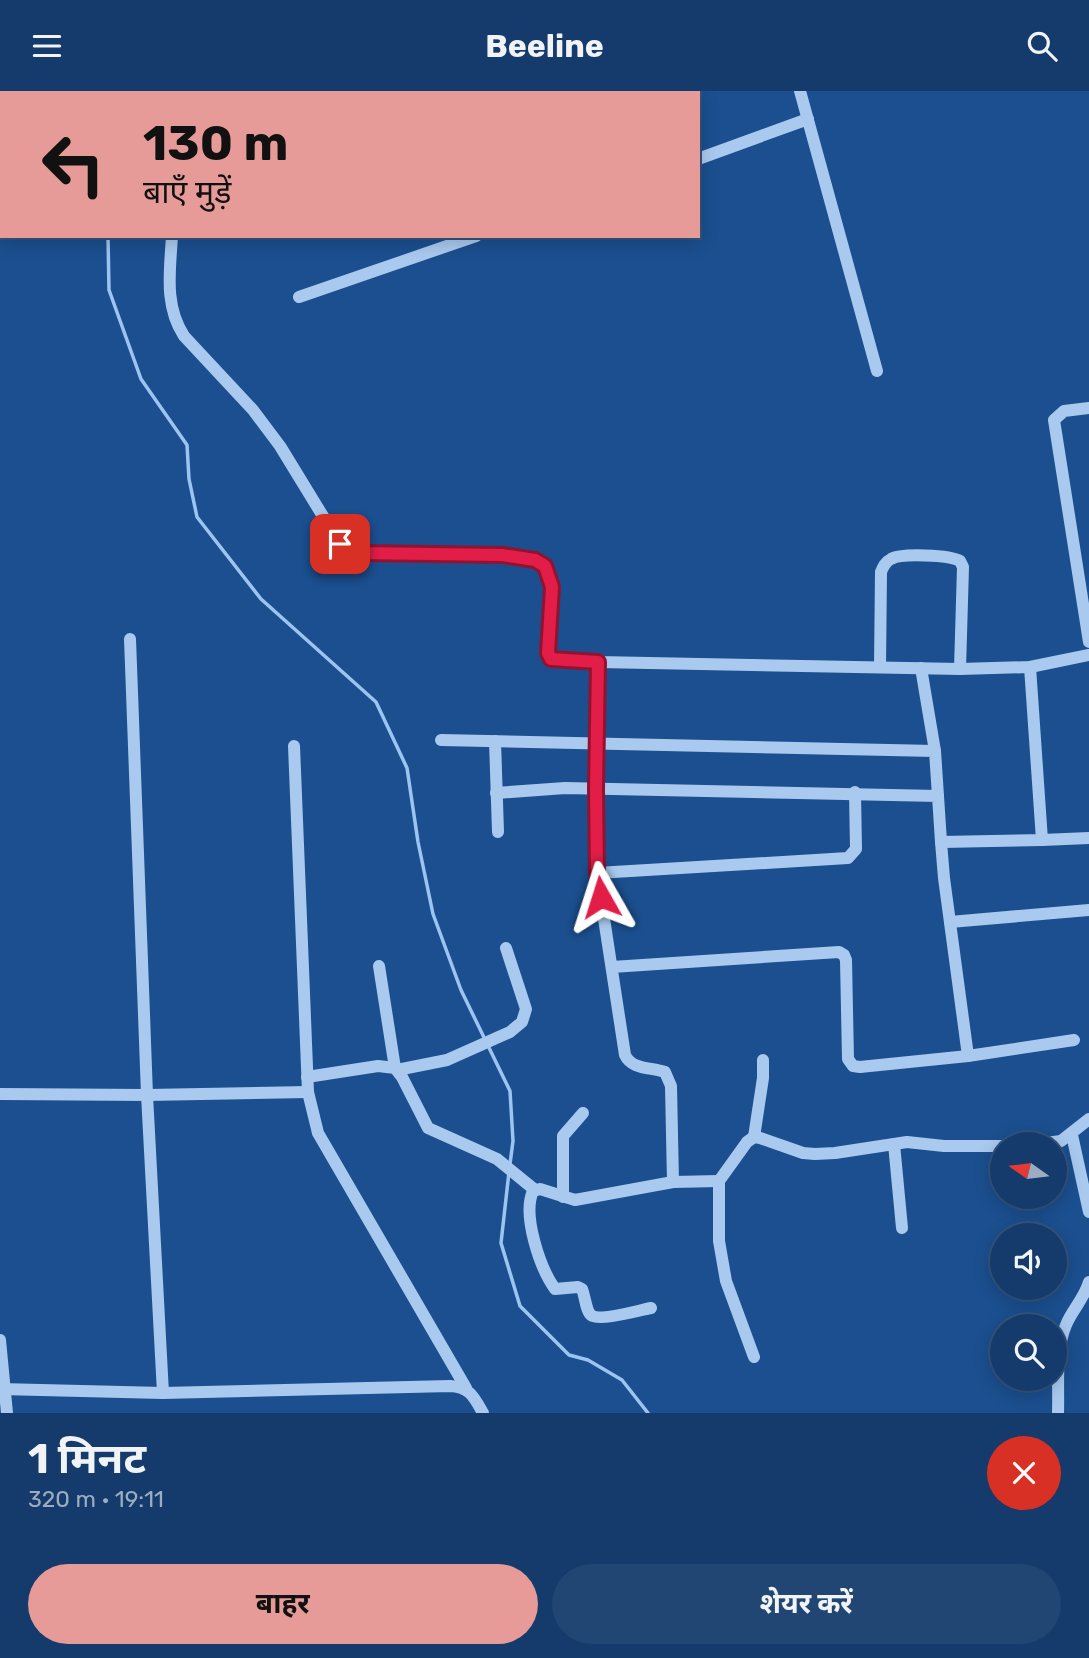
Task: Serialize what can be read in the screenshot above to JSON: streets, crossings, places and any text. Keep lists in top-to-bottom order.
{
  "north": "left",
  "page": {
    "header": "Beeline",
    "turn": ["130 m", "बाएँ मुड़ें"],
    "heading": ["1 मिनट", "320 m · 19:11"],
    "buttons": ["बाहर", "शेयर करें"]
  }
}
